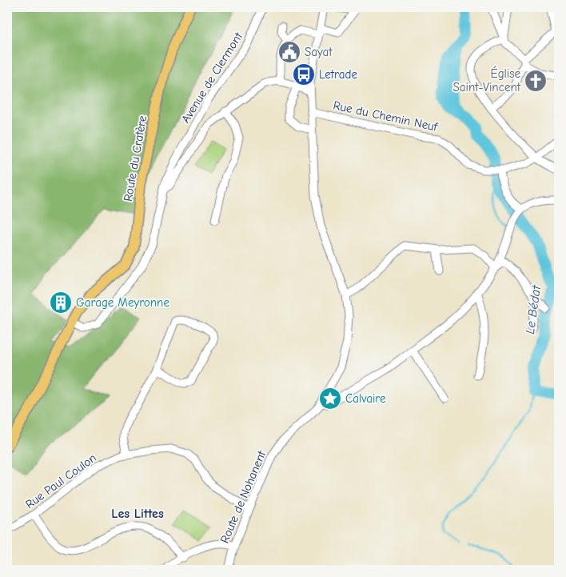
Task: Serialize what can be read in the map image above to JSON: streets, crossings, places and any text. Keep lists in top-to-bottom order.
{
  "streets": {
    "main road": ["Route du Cratère"],
    "street": [
      "Avenue de Clermont",
      "Rue du Chemin Neuf",
      "Rue Paul Coulon",
      "Route de Nohanent"
    ]
  },
  "crossings": [
    ["Avenue de Clermont", "Route du Cratère"],
    ["Rue du Chemin Neuf", "Route de Nohanent"],
    ["Rue Paul Coulon", "Route de Nohanent"]
  ],
  "districts": ["Les Littes"],
  "water": ["Le Bédat"],
  "places": {
    "public building": ["Sayat"],
    "bus stop": ["Letrade"],
    "church": ["Église Saint-Vincent"],
    "building": ["Garage Meyronne"],
    "place": ["Calvaire"]
  }
}
